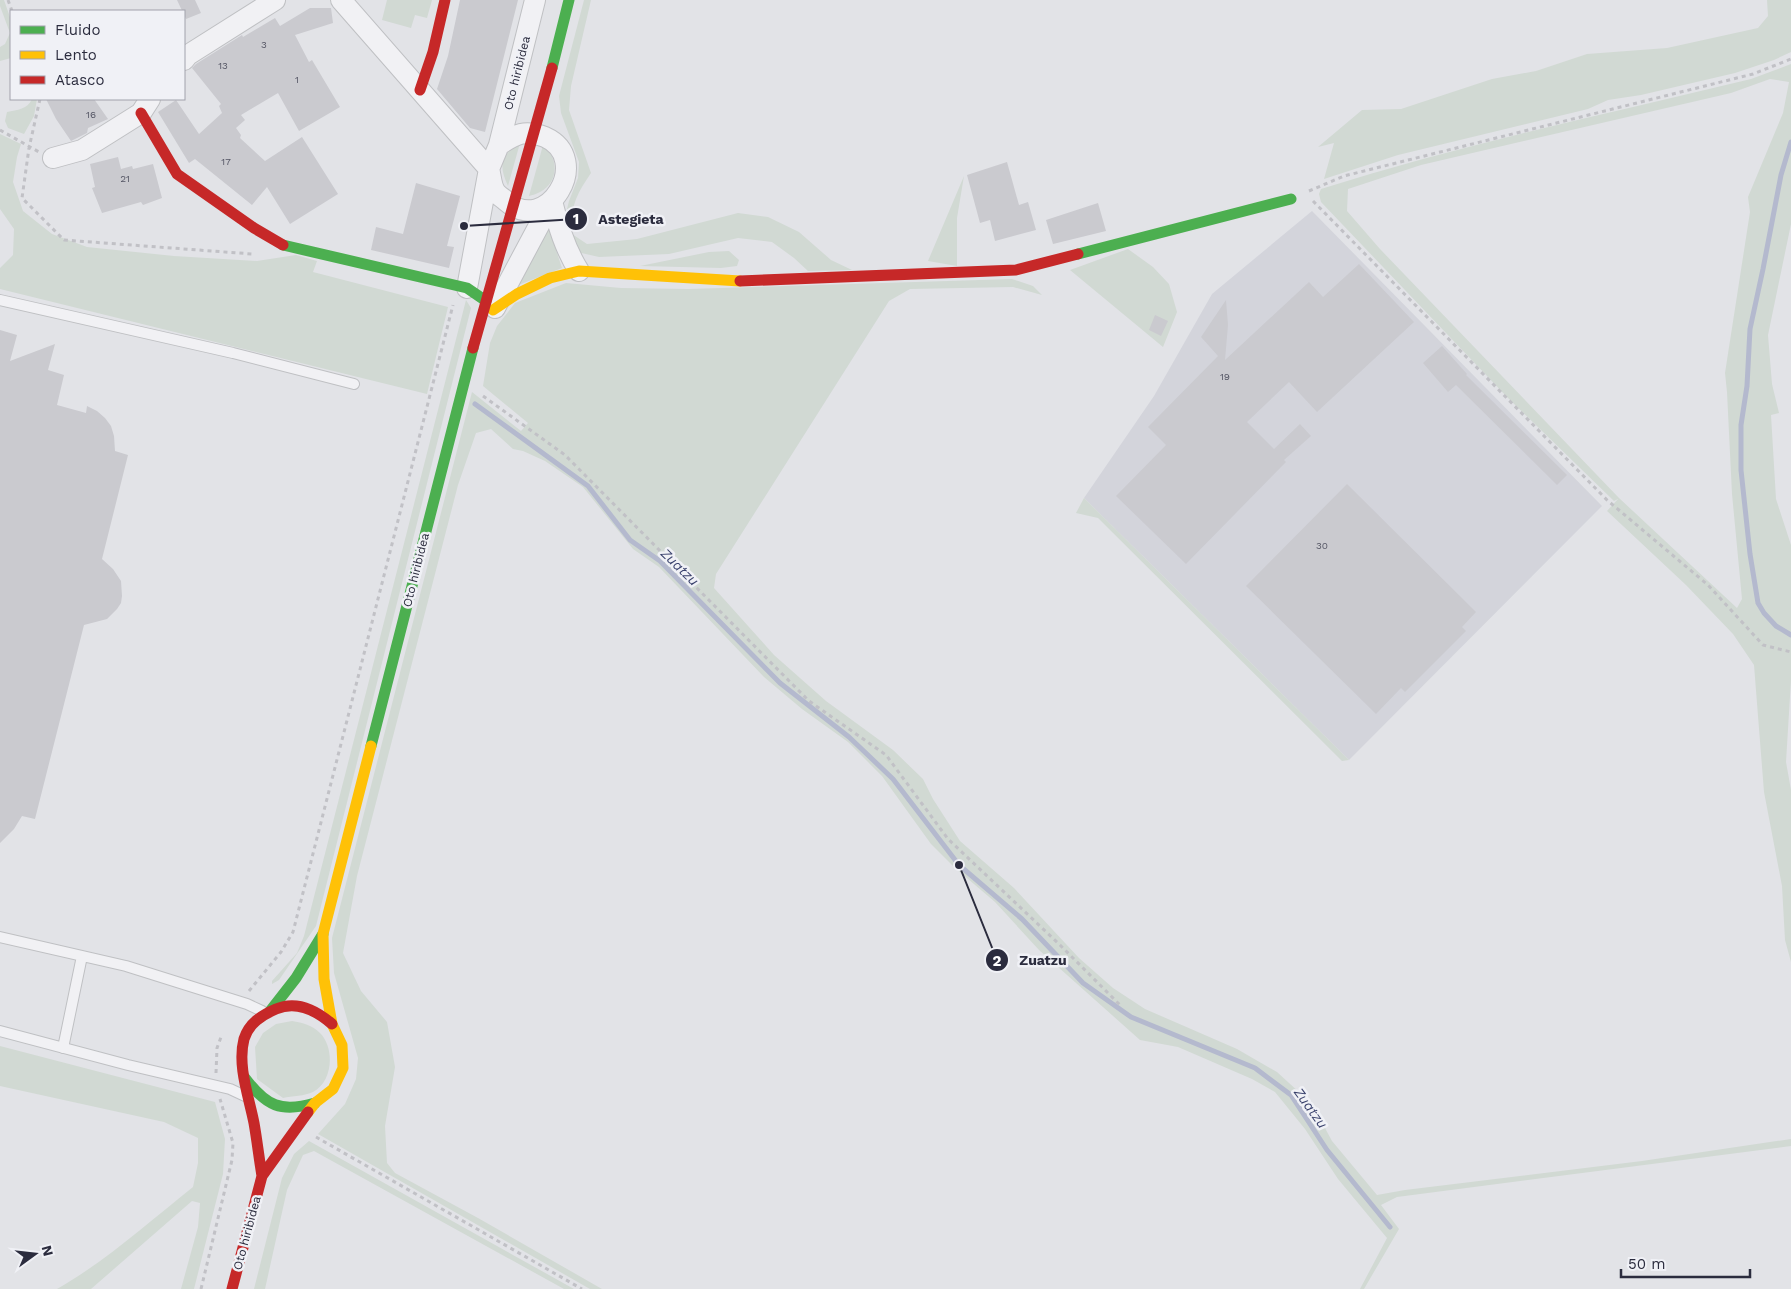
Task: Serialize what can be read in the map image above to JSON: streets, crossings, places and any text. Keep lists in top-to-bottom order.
{
  "streets": {
    "street": ["Oto hiribidea"]
  },
  "water": ["Zuatzu"],
  "places": ["Astegieta", "Zuatzu"],
  "house_numbers": [
    "3",
    "13",
    "1",
    "16",
    "17",
    "21",
    "19",
    "30"
  ],
  "legend": ["Fluido", "Lento", "Atasco"],
  "scale_bar": "50 m",
  "north": "right"
}
